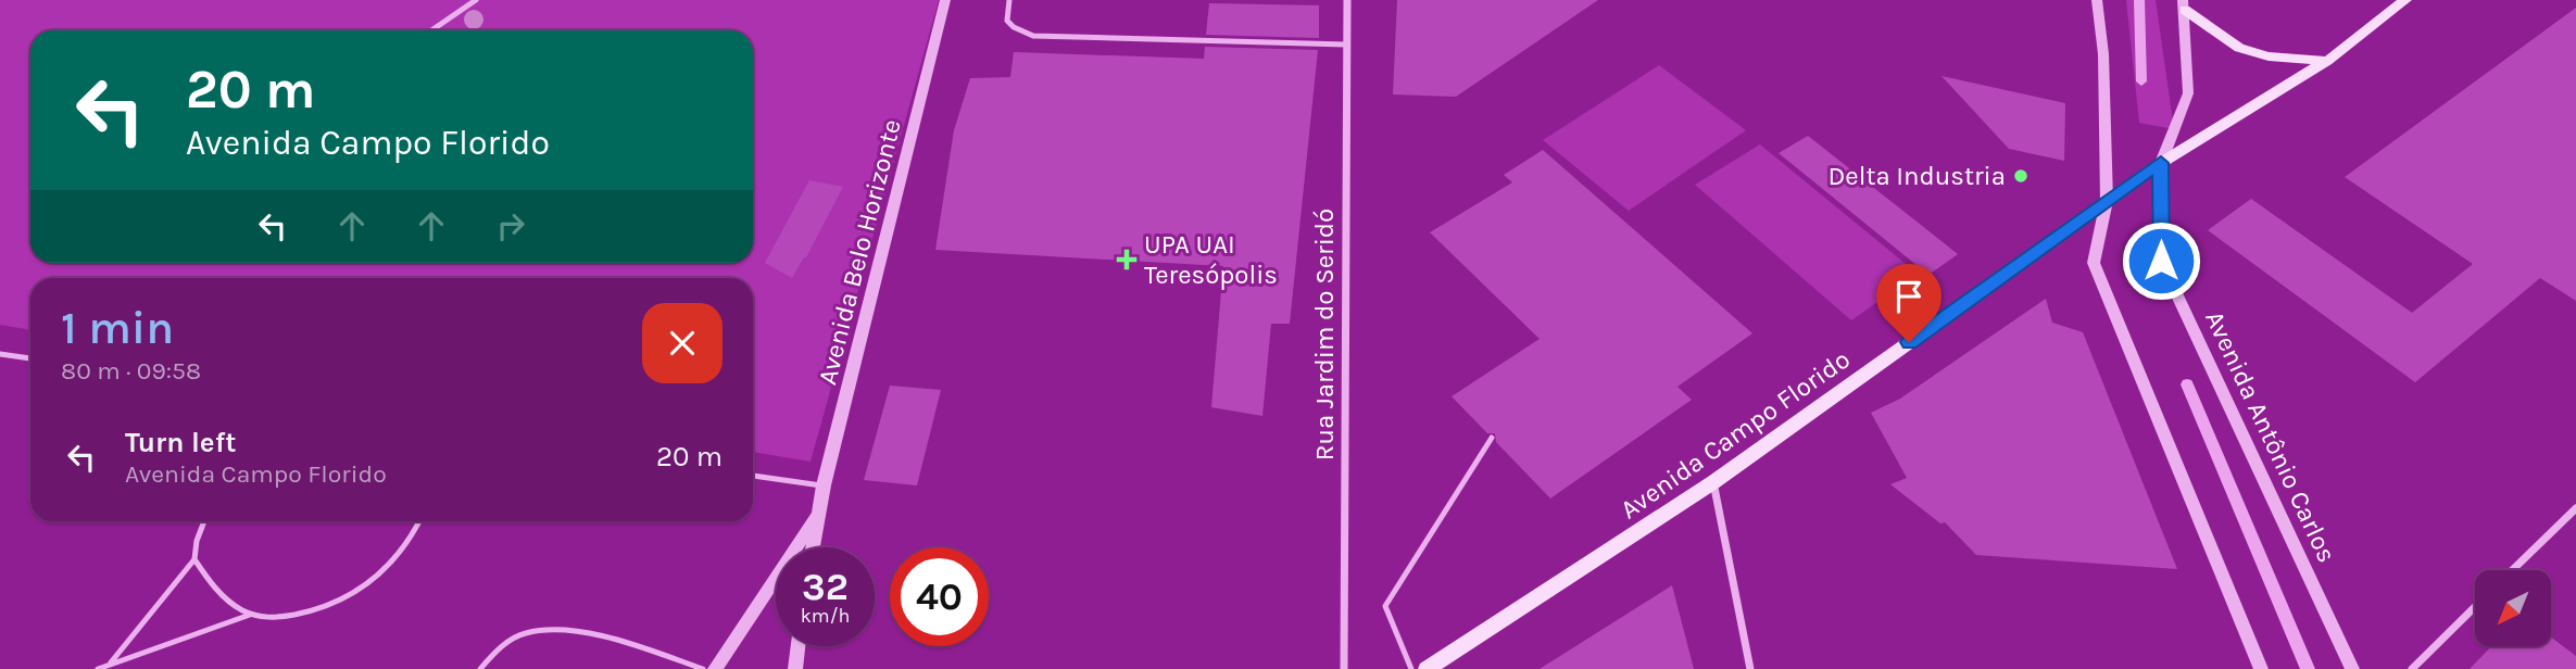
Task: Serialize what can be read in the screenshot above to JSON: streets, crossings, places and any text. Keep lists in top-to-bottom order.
{
  "streets": {
    "main road": ["Avenida Campo Florido"],
    "street": ["Avenida Belo Horizonte", "Rua Jardim do Seridó", "Avenida Antônio Carlos"]
  },
  "crossings": [
    ["Avenida Campo Florido", "Avenida Antônio Carlos"]
  ],
  "places": {
    "other": ["Delta Industria"],
    "health": ["UPA UAI Teresópolis"]
  },
  "north": "bottom left",
  "page": {
    "turn": ["20 m", "Avenida Campo Florido"],
    "heading": ["1 min", "80 m · 09:58"],
    "list": [
      {
        "name": "Turn left",
        "note": "Avenida Campo Florido",
        "value": "20 m"
      }
    ],
    "speed": "32 km/h",
    "limit": "40"
  }
}
